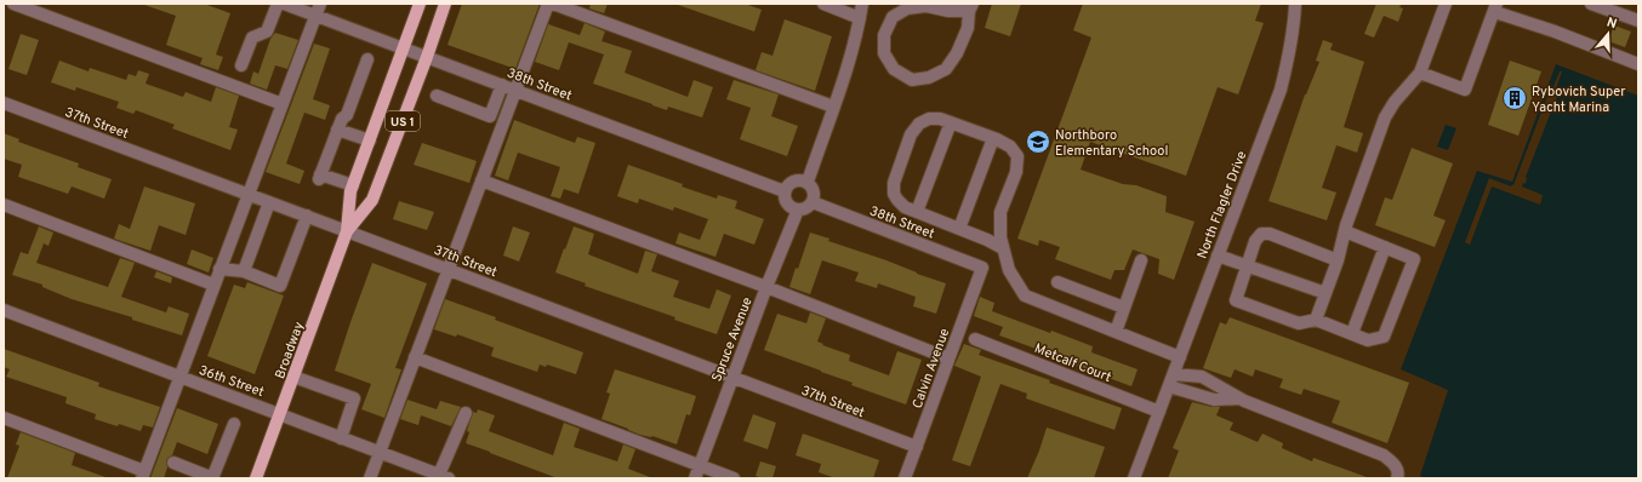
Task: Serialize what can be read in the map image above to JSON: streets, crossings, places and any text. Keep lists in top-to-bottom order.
{
  "streets": {
    "main road": ["US 1", "Broadway"],
    "street": [
      "38th Street",
      "37th Street",
      "North Flagler Drive",
      "Spruce Avenue",
      "Metcalf Court",
      "Calvin Avenue",
      "36th Street"
    ]
  },
  "crossings": [
    ["38th Street", "Spruce Avenue"],
    ["38th Street", "Broadway"],
    ["38th Street", "Calvin Avenue"],
    ["37th Street", "Spruce Avenue"],
    ["37th Street", "Broadway"],
    ["37th Street", "Calvin Avenue"],
    ["North Flagler Drive", "Metcalf Court"],
    ["Broadway", "36th Street"]
  ],
  "places": {
    "building": ["Rybovich Super Yacht Marina"],
    "school or university": ["Northboro Elementary School"]
  },
  "north": "top"
}
